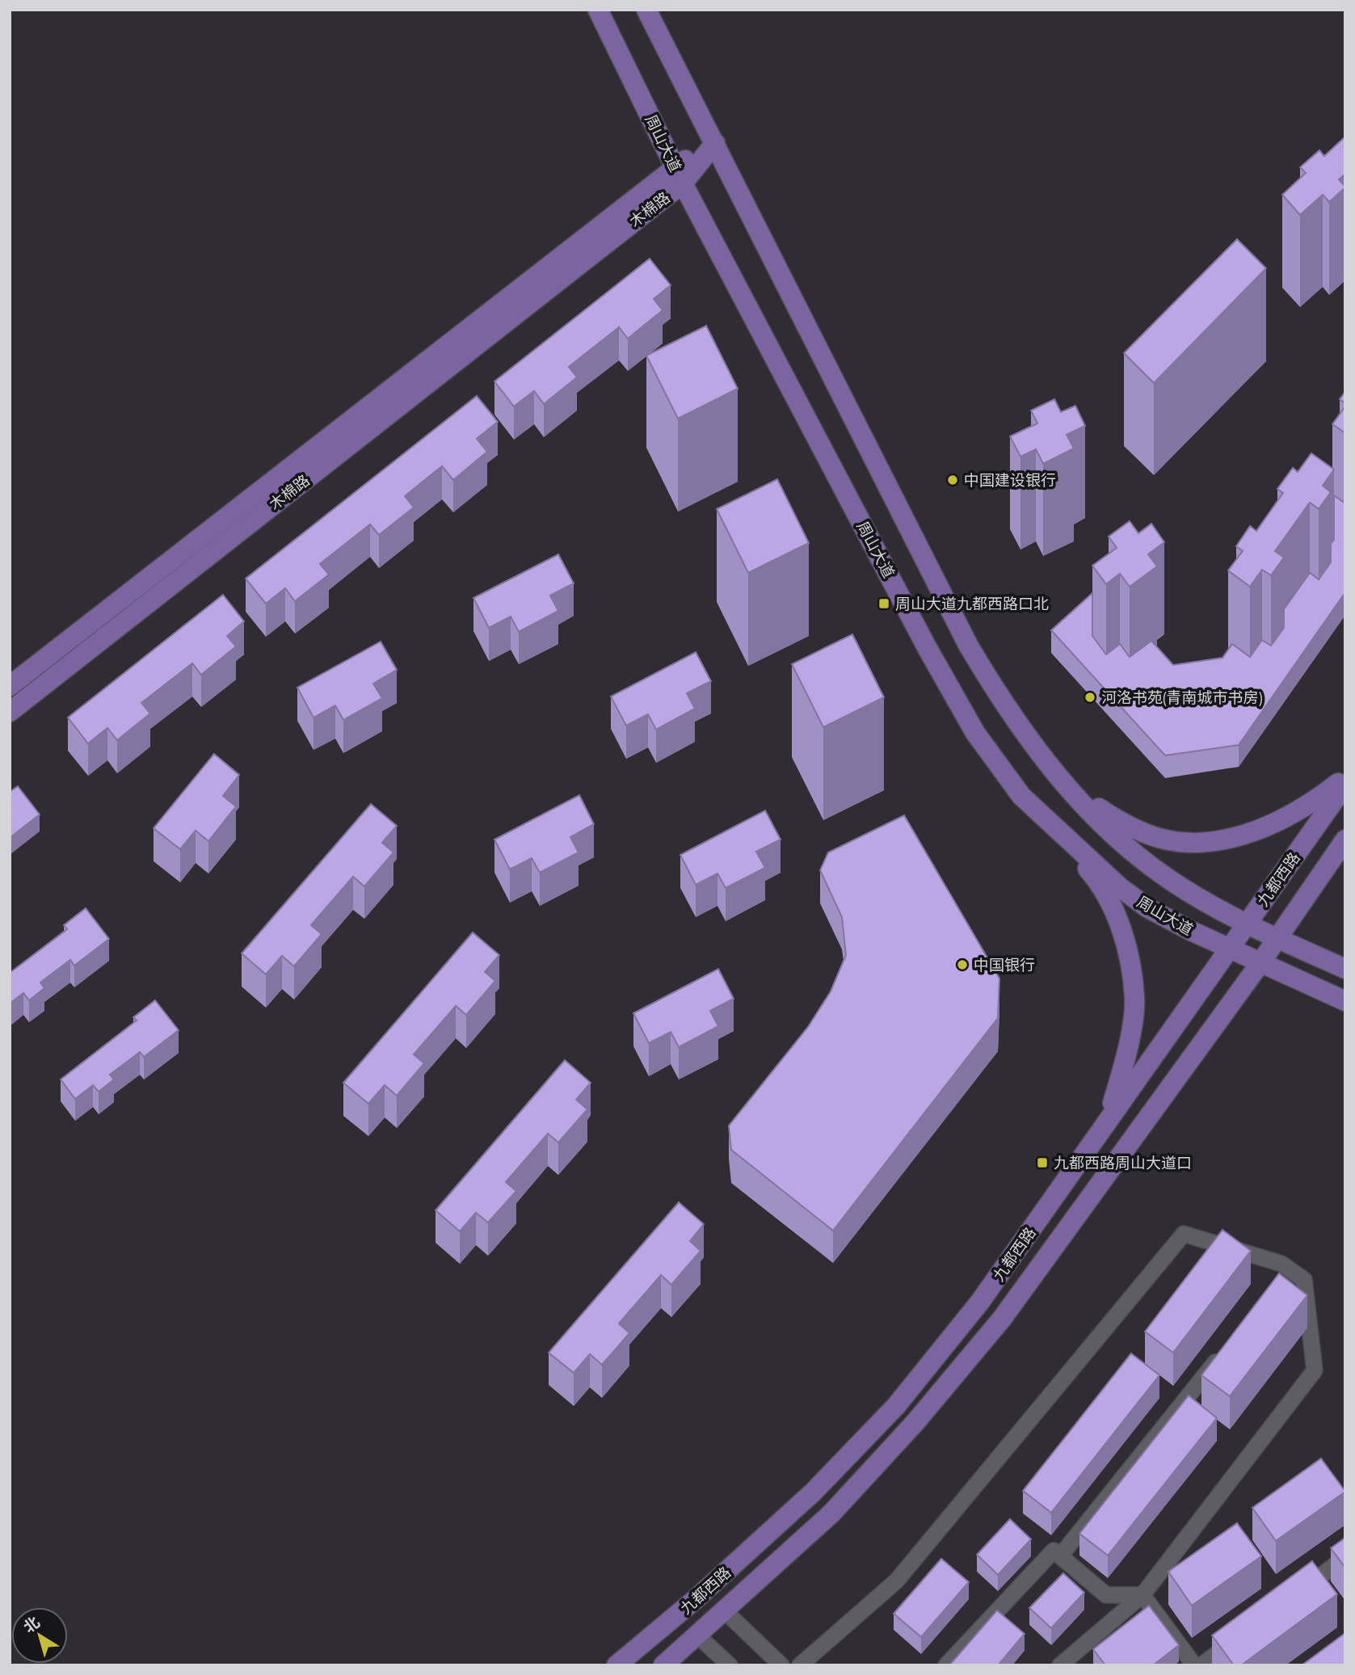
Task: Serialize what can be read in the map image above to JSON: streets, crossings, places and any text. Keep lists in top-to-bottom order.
{
  "streets": {
    "main road": ["周山大道", "木棉路", "九都西路"]
  },
  "crossings": [
    ["周山大道", "木棉路"],
    ["周山大道", "九都西路"]
  ],
  "places": {
    "other": ["中国建设银行", "河洛书苑(青南城市书房)", "中国银行"],
    "transit": ["周山大道九都西路口北", "九都西路周山大道口"]
  },
  "north": "top left"
}
